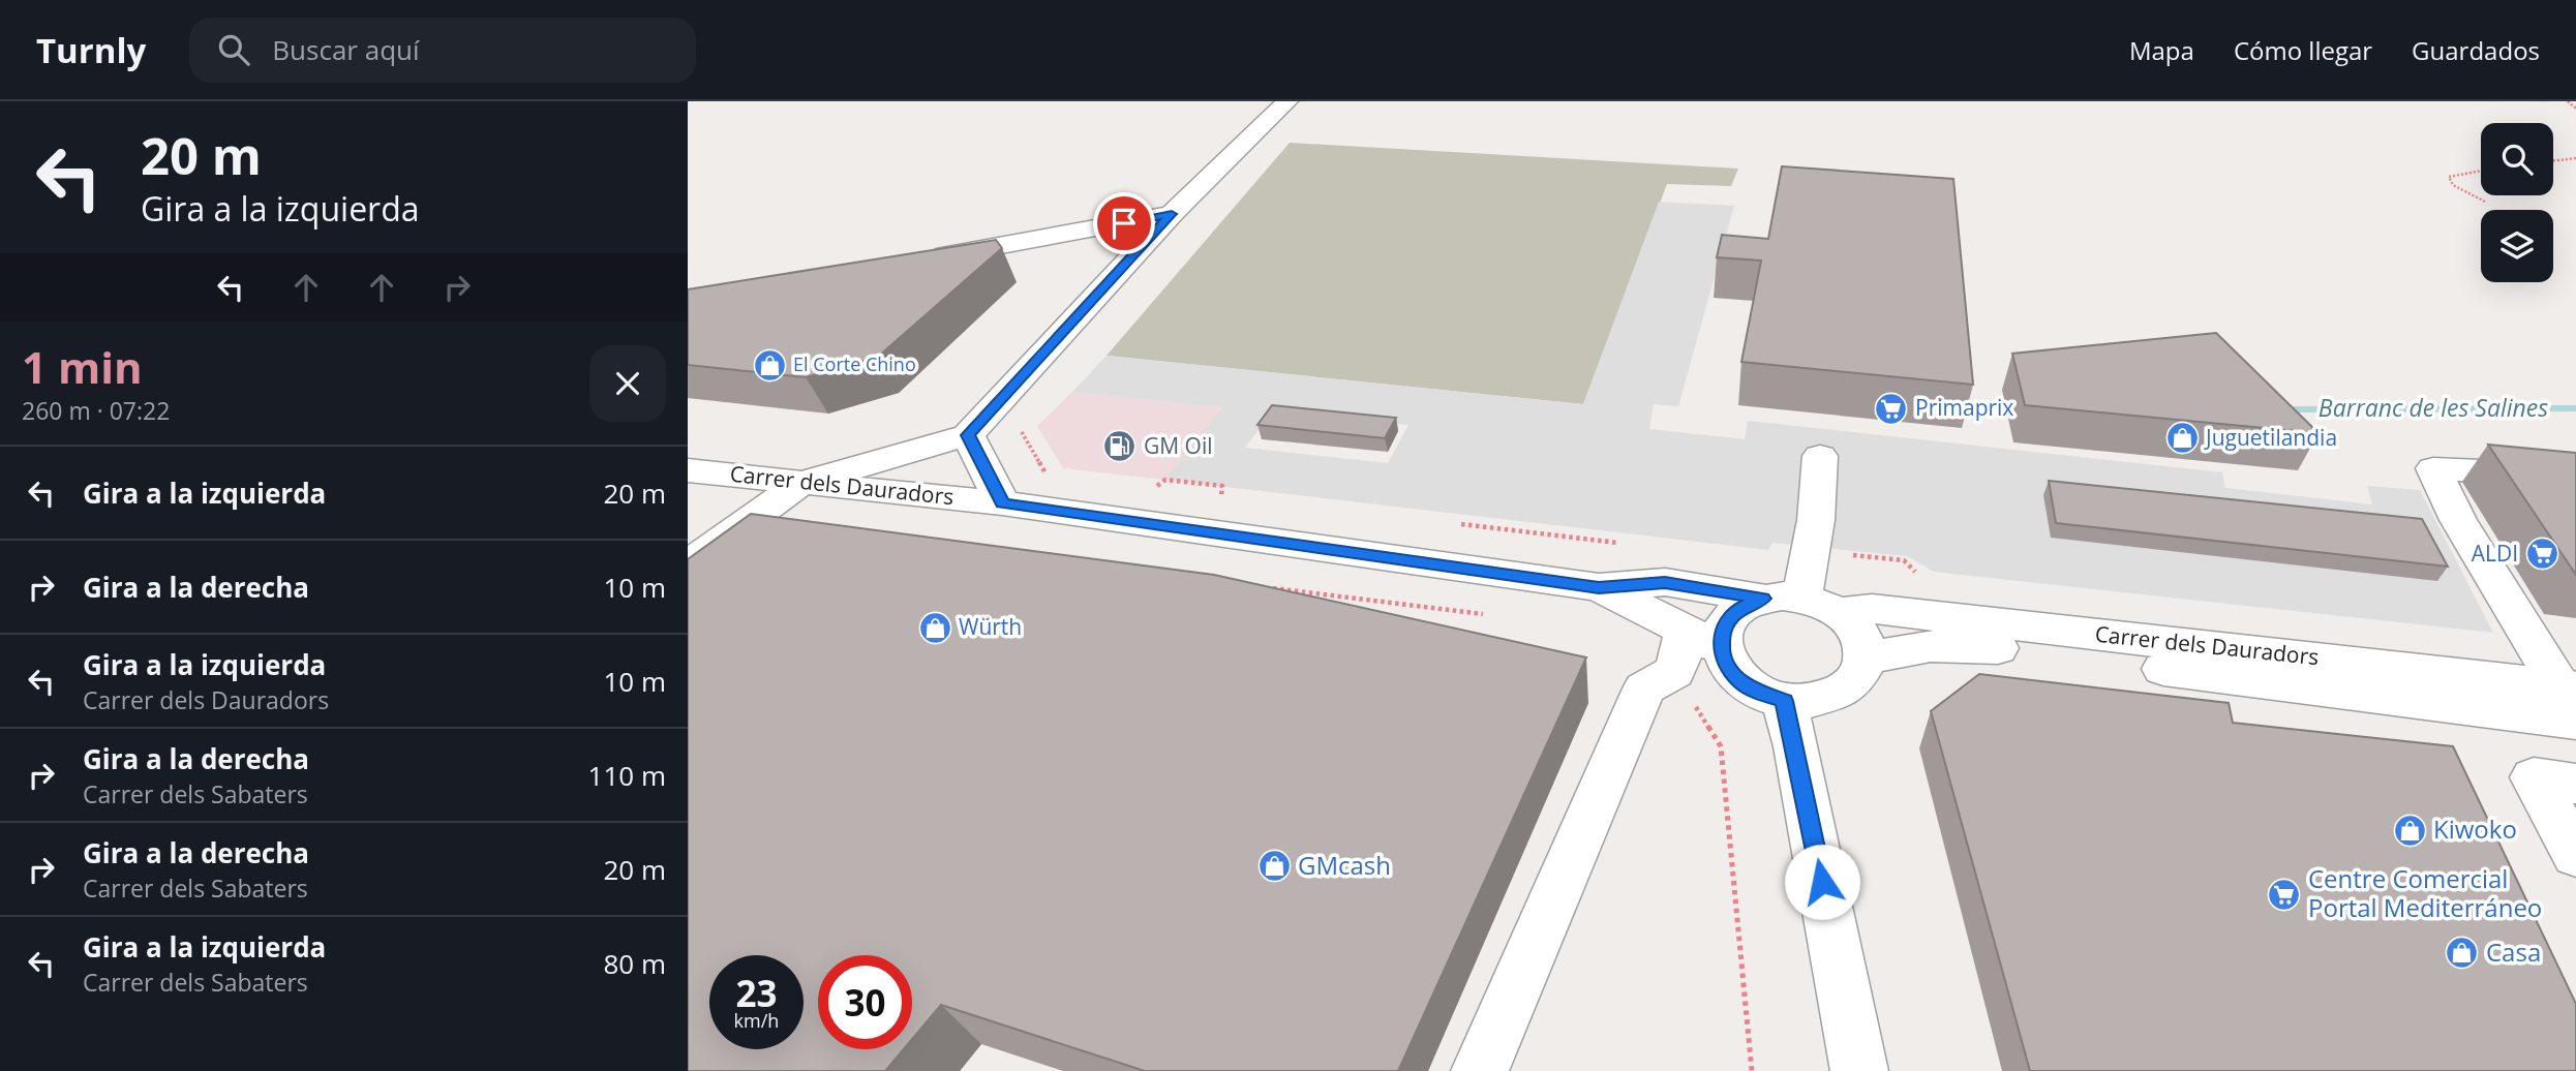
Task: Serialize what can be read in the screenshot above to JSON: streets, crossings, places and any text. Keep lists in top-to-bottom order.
{
  "streets": {
    "street": ["Carrer dels Dauradors"]
  },
  "water": ["Barranc de les Salines"],
  "places": {
    "shop": [
      "El Corte Chino",
      "Juguetilandia",
      "Würth",
      "Kiwoko",
      "GMcash",
      "Casa"
    ],
    "supermarket": ["Primaprix", "ALDI", "Centre Comercial Portal Mediterráneo"],
    "fuel station": ["GM Oil"]
  },
  "page": {
    "header": "Turnly",
    "search": "Buscar aquí",
    "nav": ["Mapa", "Cómo llegar", "Guardados"],
    "turn": ["20 m", "Gira a la izquierda"],
    "heading": ["1 min", "260 m · 07:22"],
    "list": [
      {
        "name": "Gira a la izquierda",
        "value": "20 m"
      },
      {
        "name": "Gira a la derecha",
        "value": "10 m"
      },
      {
        "name": "Gira a la izquierda",
        "note": "Carrer dels Dauradors",
        "value": "10 m"
      },
      {
        "name": "Gira a la derecha",
        "note": "Carrer dels Sabaters",
        "value": "110 m"
      },
      {
        "name": "Gira a la derecha",
        "note": "Carrer dels Sabaters",
        "value": "20 m"
      },
      {
        "name": "Gira a la izquierda",
        "note": "Carrer dels Sabaters",
        "value": "80 m"
      }
    ],
    "speed": "23 km/h",
    "limit": "30"
  }
}
